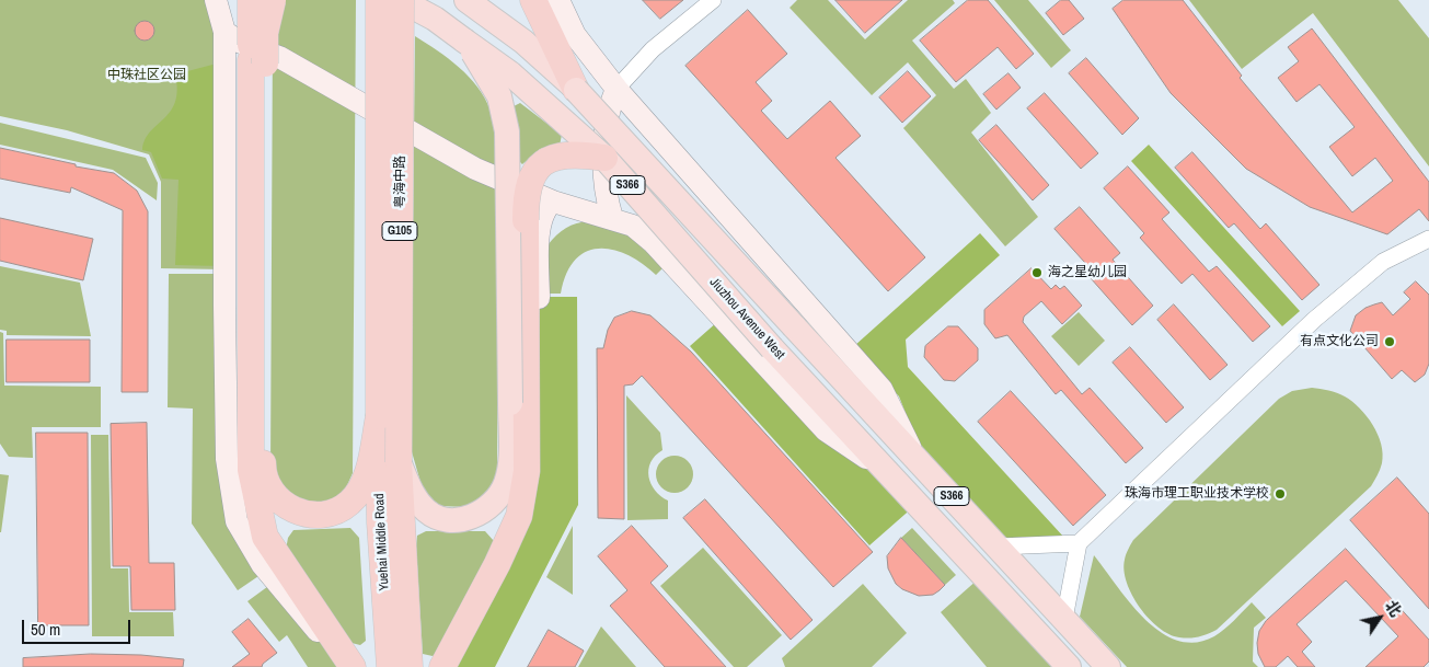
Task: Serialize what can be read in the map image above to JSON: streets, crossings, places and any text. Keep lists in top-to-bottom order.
{
  "streets": {
    "highway": ["粤海中路", "G105", "Yuehai Middle Road"],
    "main road": ["S366", "Jiuzhou Avenue West"]
  },
  "crossings": [
    ["粤海中路", "Jiuzhou Avenue West"],
    ["粤海中路", "Yuehai Middle Road"]
  ],
  "parks": ["中珠社区公园"],
  "places": ["海之星幼儿园", "有点文化公司", "珠海市理工职业技术学校"],
  "scale_bar": "50 m",
  "north": "top right"
}
